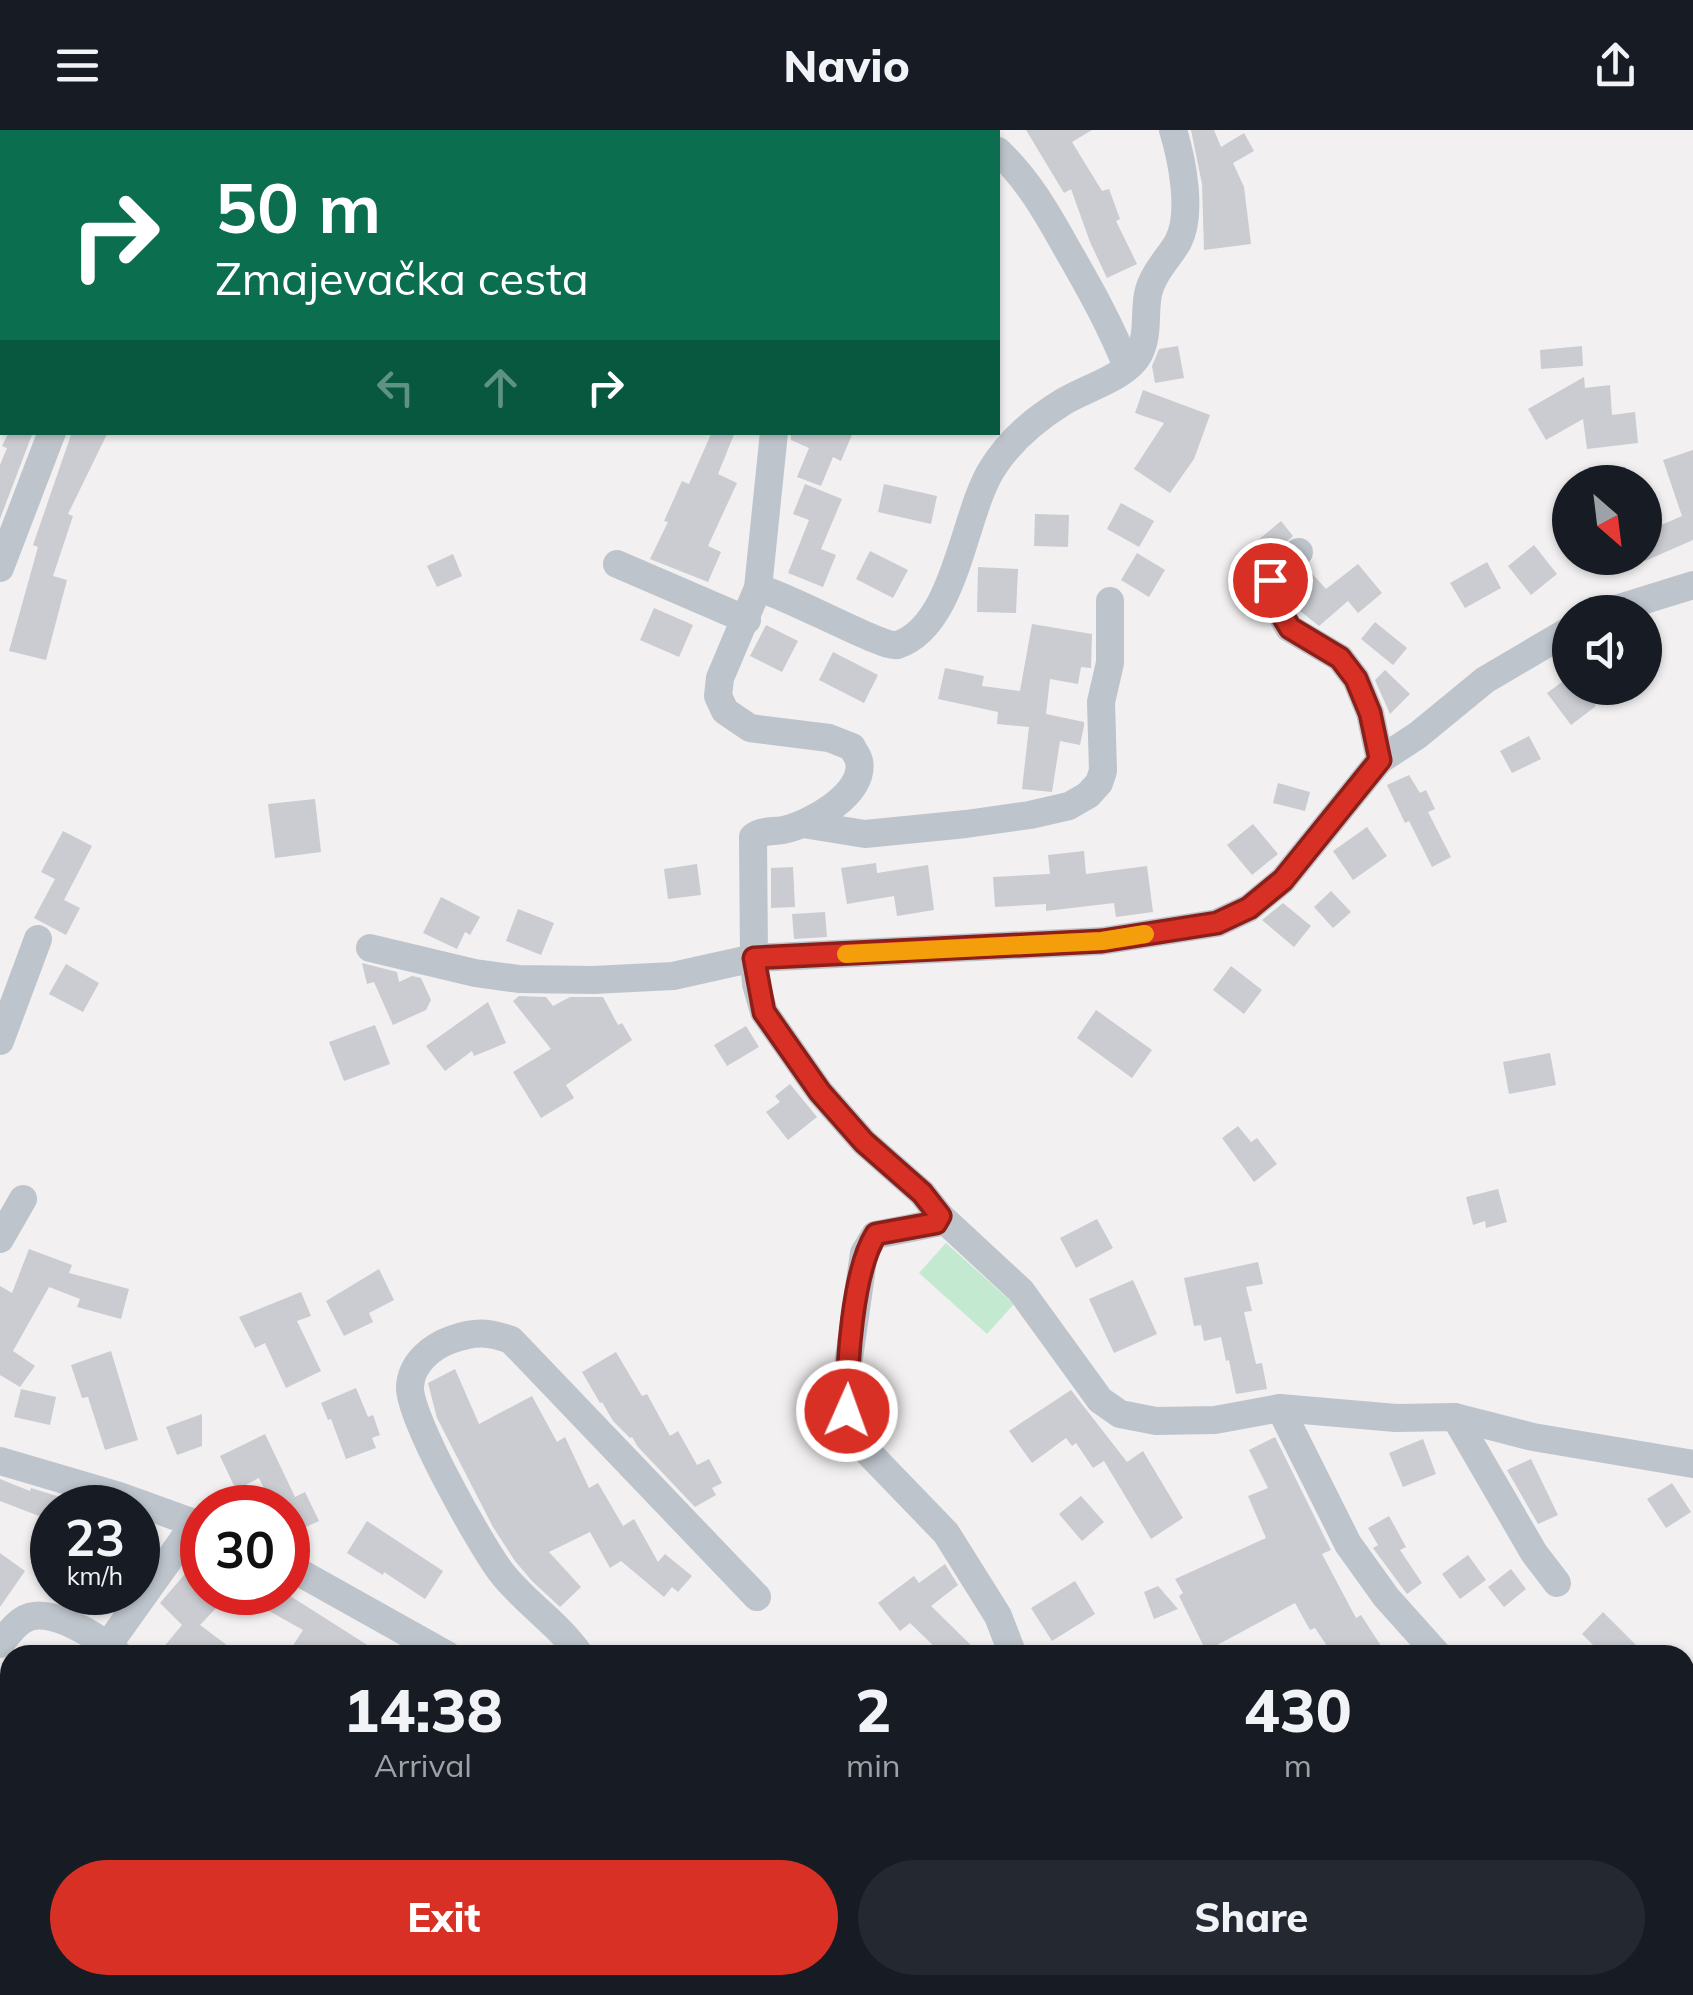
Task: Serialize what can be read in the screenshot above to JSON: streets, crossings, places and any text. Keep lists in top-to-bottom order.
{
  "north": "bottom right",
  "page": {
    "header": "Navio",
    "turn": ["50 m", "Zmajevačka cesta"],
    "speed": "23 km/h",
    "limit": "30",
    "eta": [
      "14:38",
      "Arrival",
      "2",
      "min",
      "430",
      "m"
    ],
    "buttons": ["Exit", "Share"]
  }
}
